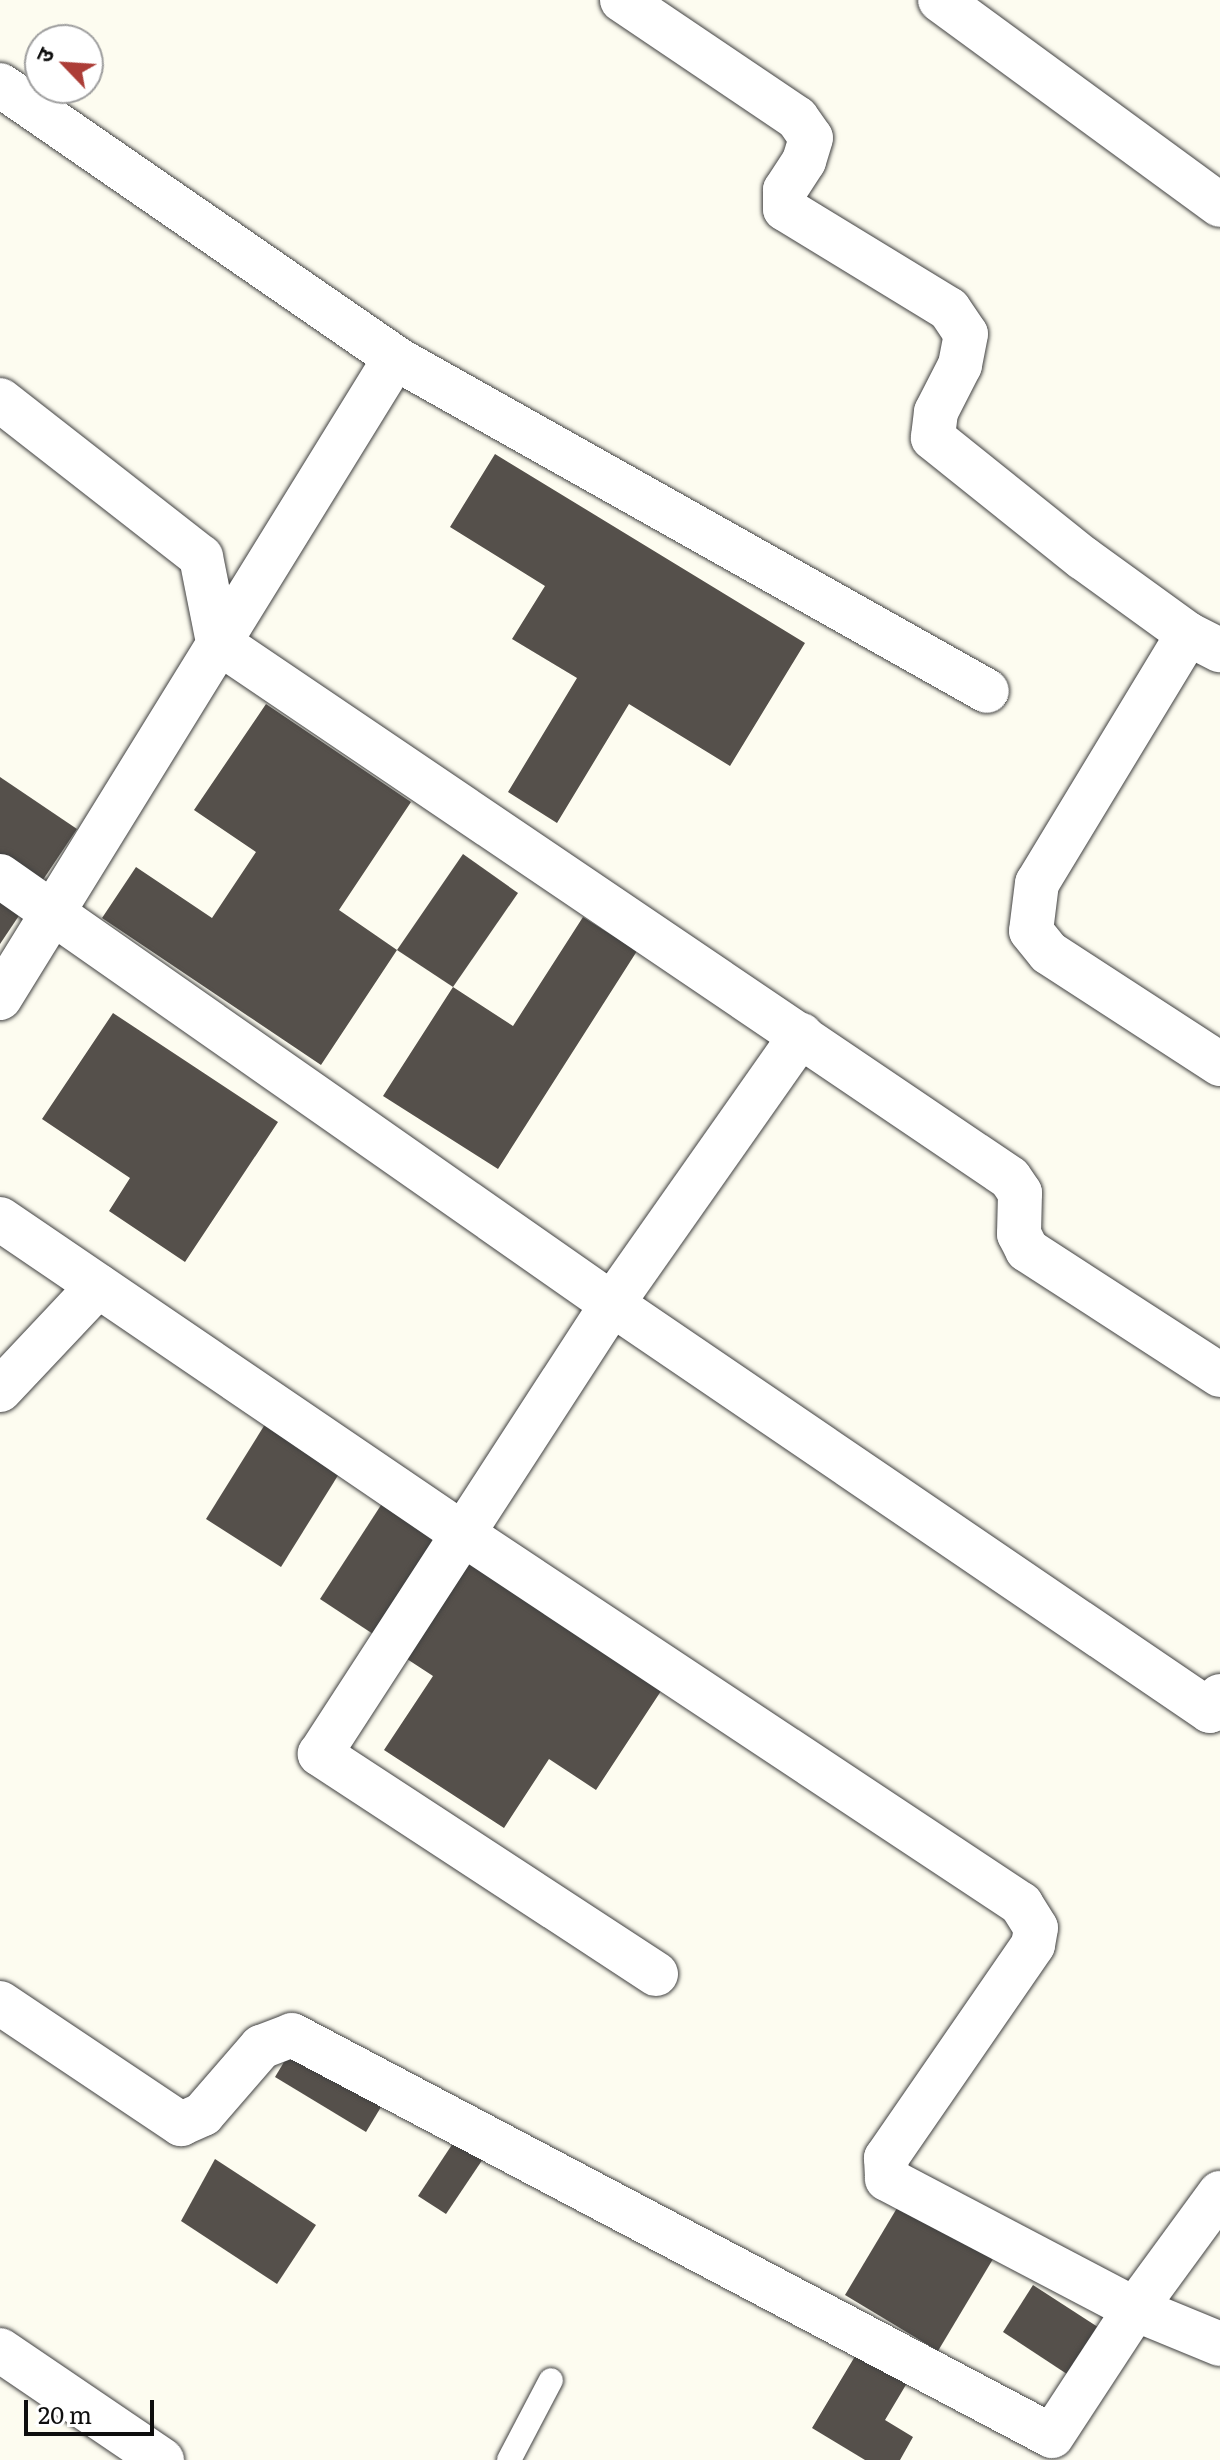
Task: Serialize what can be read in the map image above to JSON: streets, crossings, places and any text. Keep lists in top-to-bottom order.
{
  "scale_bar": "20 m",
  "north": "top left"
}
